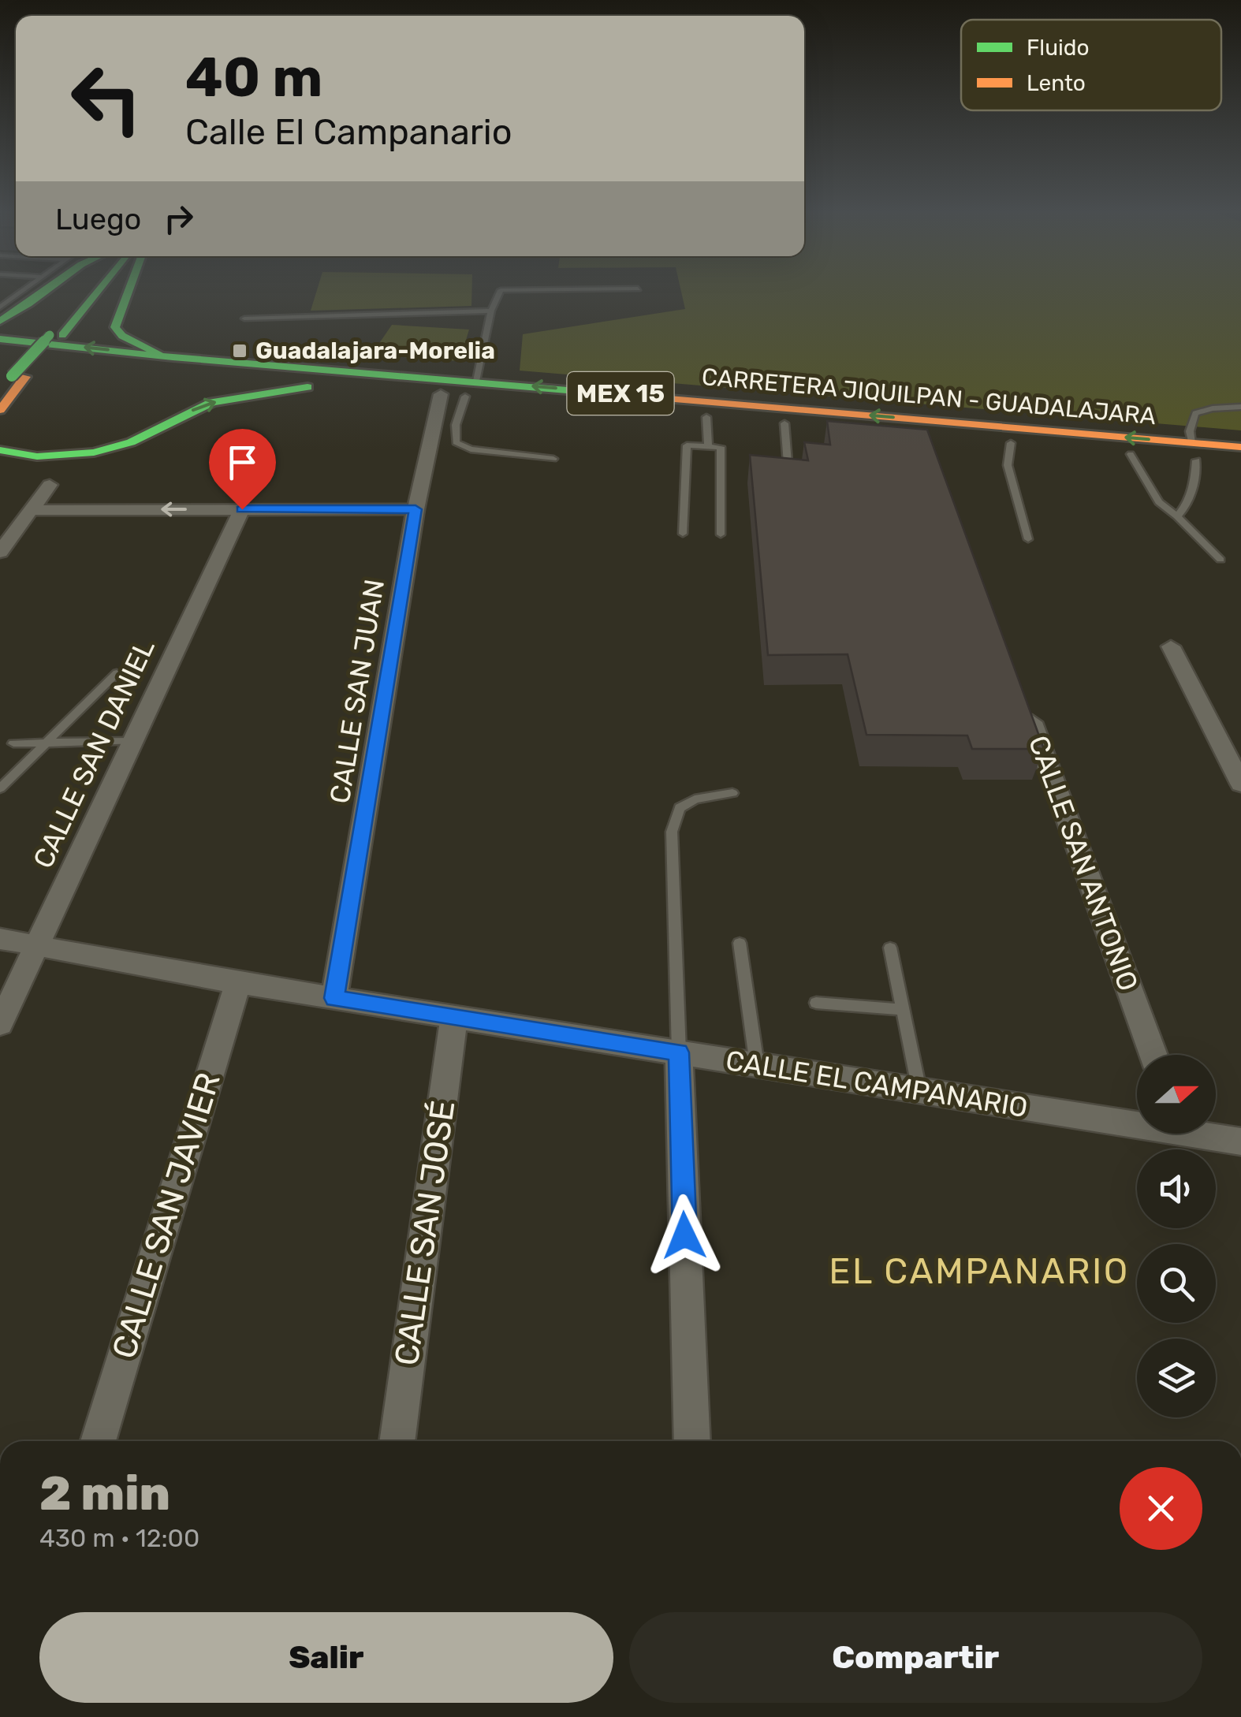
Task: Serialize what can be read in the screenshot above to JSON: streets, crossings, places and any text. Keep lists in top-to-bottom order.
{
  "streets": {
    "highway": ["MEX 15", "CARRETERA JIQUILPAN - GUADALAJARA"],
    "street": [
      "CALLE SAN JUAN",
      "CALLE SAN DANIEL",
      "CALLE SAN ANTONIO",
      "CALLE EL CAMPANARIO",
      "CALLE SAN JAVIER",
      "CALLE SAN JOSÉ"
    ]
  },
  "crossings": [
    ["CARRETERA JIQUILPAN - GUADALAJARA", "CALLE SAN JUAN"],
    ["CALLE SAN JUAN", "CALLE EL CAMPANARIO"],
    ["CALLE SAN DANIEL", "CALLE EL CAMPANARIO"],
    ["CALLE EL CAMPANARIO", "CALLE SAN JAVIER"],
    ["CALLE EL CAMPANARIO", "CALLE SAN JOSÉ"]
  ],
  "districts": ["EL CAMPANARIO"],
  "places": {
    "transit": ["Guadalajara-Morelia"]
  },
  "legend": ["Fluido", "Lento"],
  "north": "right",
  "page": {
    "turn": ["40 m", "Calle El Campanario"],
    "then": "Luego",
    "heading": ["2 min", "430 m · 12:00"],
    "buttons": ["Salir", "Compartir"]
  }
}
